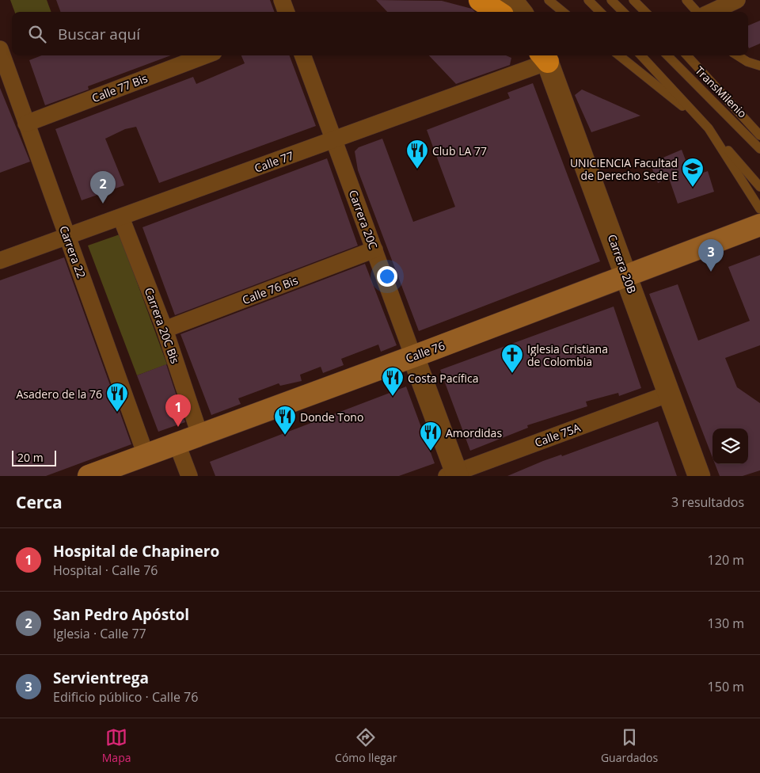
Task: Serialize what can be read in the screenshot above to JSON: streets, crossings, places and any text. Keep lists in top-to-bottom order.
{
  "streets": {
    "main road": ["Calle 76"],
    "street": [
      "Calle 77 Bis",
      "Calle 77",
      "Carrera 20C",
      "Carrera 22",
      "Carrera 20B",
      "Calle 76 Bis",
      "Carrera 20C Bis",
      "Calle 75A"
    ],
    "lane": ["TransMilenio"]
  },
  "crossings": [
    ["Calle 77 Bis", "Carrera 22"],
    ["Calle 77", "Carrera 20C"],
    ["Calle 77", "Carrera 22"],
    ["Calle 77", "Carrera 20B"],
    ["Calle 77", "Carrera 20C Bis"],
    ["Carrera 20C", "Calle 76 Bis"],
    ["Carrera 20C", "Calle 76"],
    ["Carrera 20C", "Calle 75A"],
    ["Carrera 22", "Calle 76"],
    ["Carrera 20B", "Calle 76"],
    ["Carrera 20B", "Calle 75A"],
    ["Calle 76 Bis", "Carrera 20C Bis"],
    ["Carrera 20C Bis", "Calle 76"]
  ],
  "places": {
    "restaurant": [
      "Club LA 77",
      "Costa Pacífica",
      "Asadero de la 76",
      "Donde Tono",
      "Amordidas"
    ],
    "school or university": ["UNICIENCIA Facultad de Derecho Sede E"],
    "church": ["Iglesia Cristiana de Colombia"]
  },
  "scale_bar": "20 m",
  "page": {
    "search": "Buscar aquí",
    "pins": ["2", "3", "1"],
    "scale": "20 m",
    "heading": ["Cerca", "3 resultados"],
    "list": [
      {
        "mark": "1",
        "name": "Hospital de Chapinero",
        "note": "Hospital · Calle 76",
        "value": "120 m"
      },
      {
        "mark": "2",
        "name": "San Pedro Apóstol",
        "note": "Iglesia · Calle 77",
        "value": "130 m"
      },
      {
        "mark": "3",
        "name": "Servientrega",
        "note": "Edificio público · Calle 76",
        "value": "150 m"
      }
    ],
    "nav": ["Mapa", "Cómo llegar", "Guardados"]
  }
}
